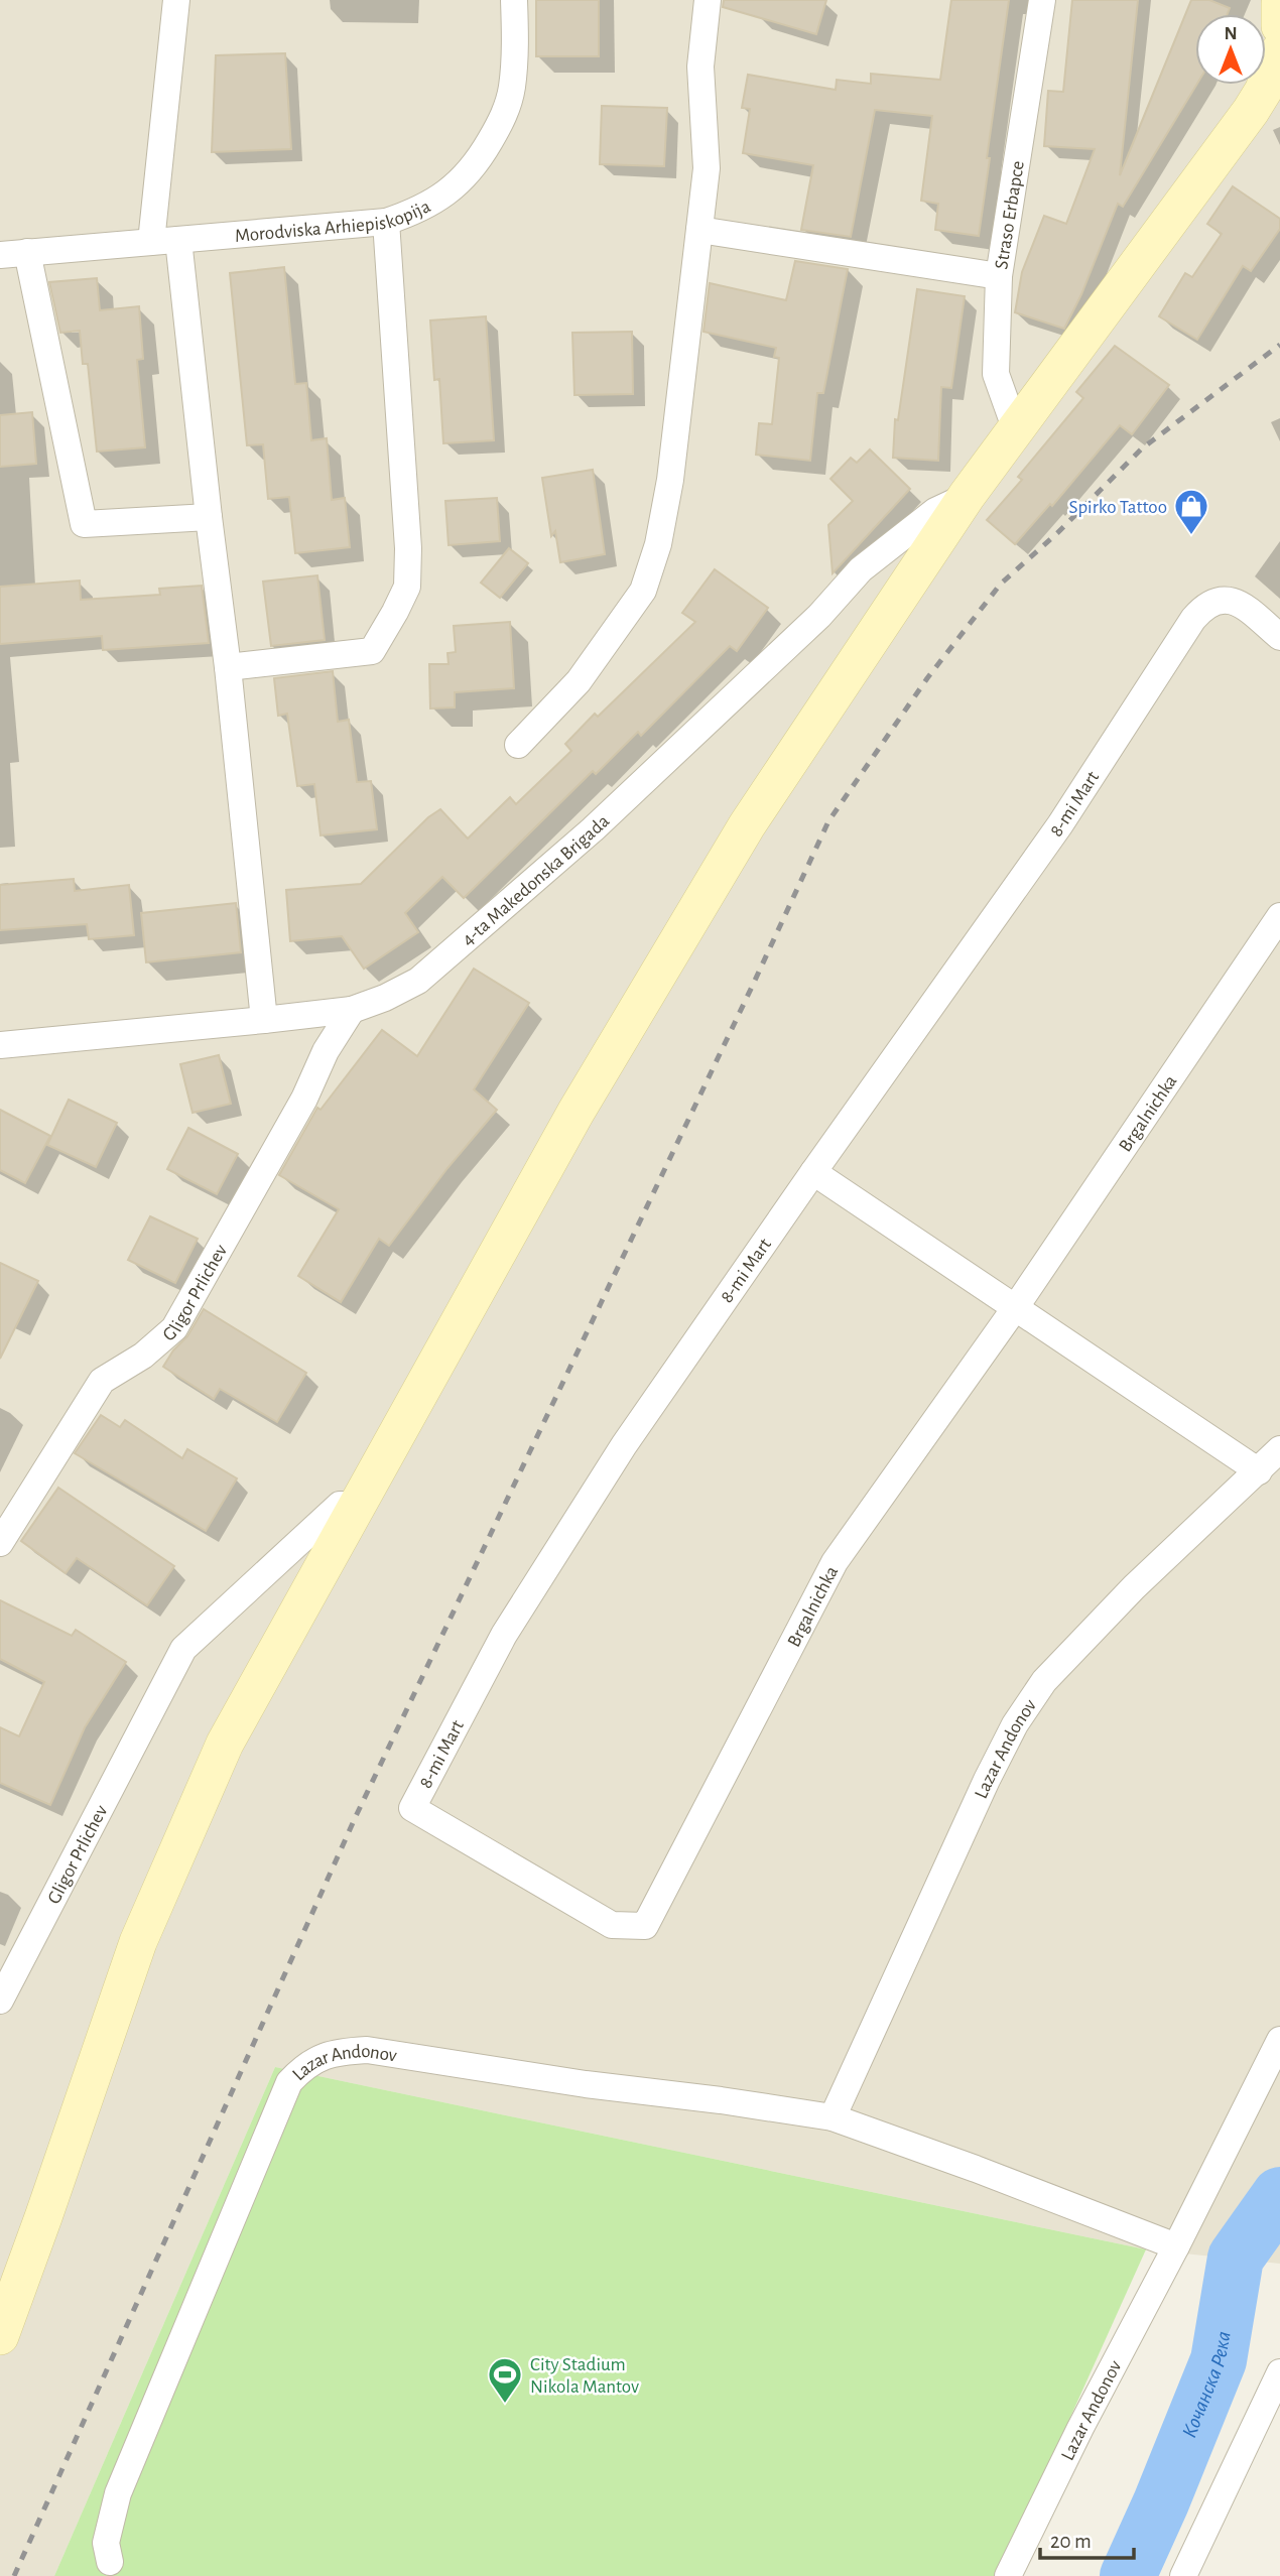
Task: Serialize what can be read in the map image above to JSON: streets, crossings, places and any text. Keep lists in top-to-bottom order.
{
  "streets": {
    "street": [
      "Straso Erbapce",
      "Morodviska Arhiepiskopija",
      "8-mi Mart",
      "4-ta Makedonska Brigada",
      "Brgalnichka",
      "Gligor Prlichev",
      "Lazar Andonov"
    ]
  },
  "crossings": [
    ["8-mi Mart", "Brgalnichka"],
    ["4-ta Makedonska Brigada", "Gligor Prlichev"]
  ],
  "water": ["Кочанска Река"],
  "places": {
    "shop": ["Spirko Tattoo"],
    "sports": ["City Stadium Nikola Mantov"]
  },
  "scale_bar": "20 m",
  "north": "top"
}
